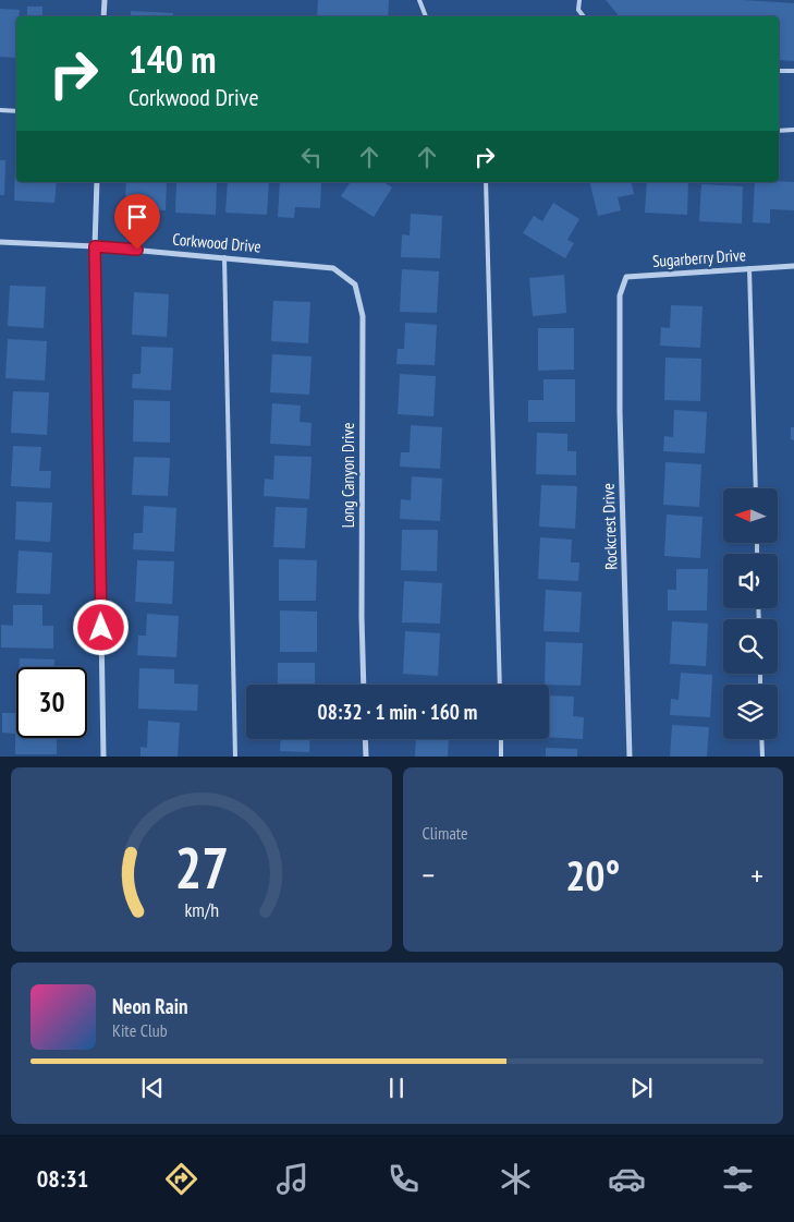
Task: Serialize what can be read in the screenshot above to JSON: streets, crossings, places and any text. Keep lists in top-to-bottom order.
{
  "streets": {
    "street": [
      "Corkwood Drive",
      "Sugarberry Drive",
      "Long Canyon Drive",
      "Rockcrest Drive"
    ]
  },
  "crossings": [
    ["Corkwood Drive", "Long Canyon Drive"],
    ["Sugarberry Drive", "Rockcrest Drive"]
  ],
  "north": "left",
  "page": {
    "turn": ["140 m", "Corkwood Drive"],
    "limit": "30",
    "trip": "08:32 · 1 min · 160 m",
    "tile": "Climate",
    "heat": ["−", "20°", "+"],
    "song": ["Neon Rain", "Kite Club"],
    "tabs": "08:31",
    "gauge": ["27", "km/h"]
  }
}
